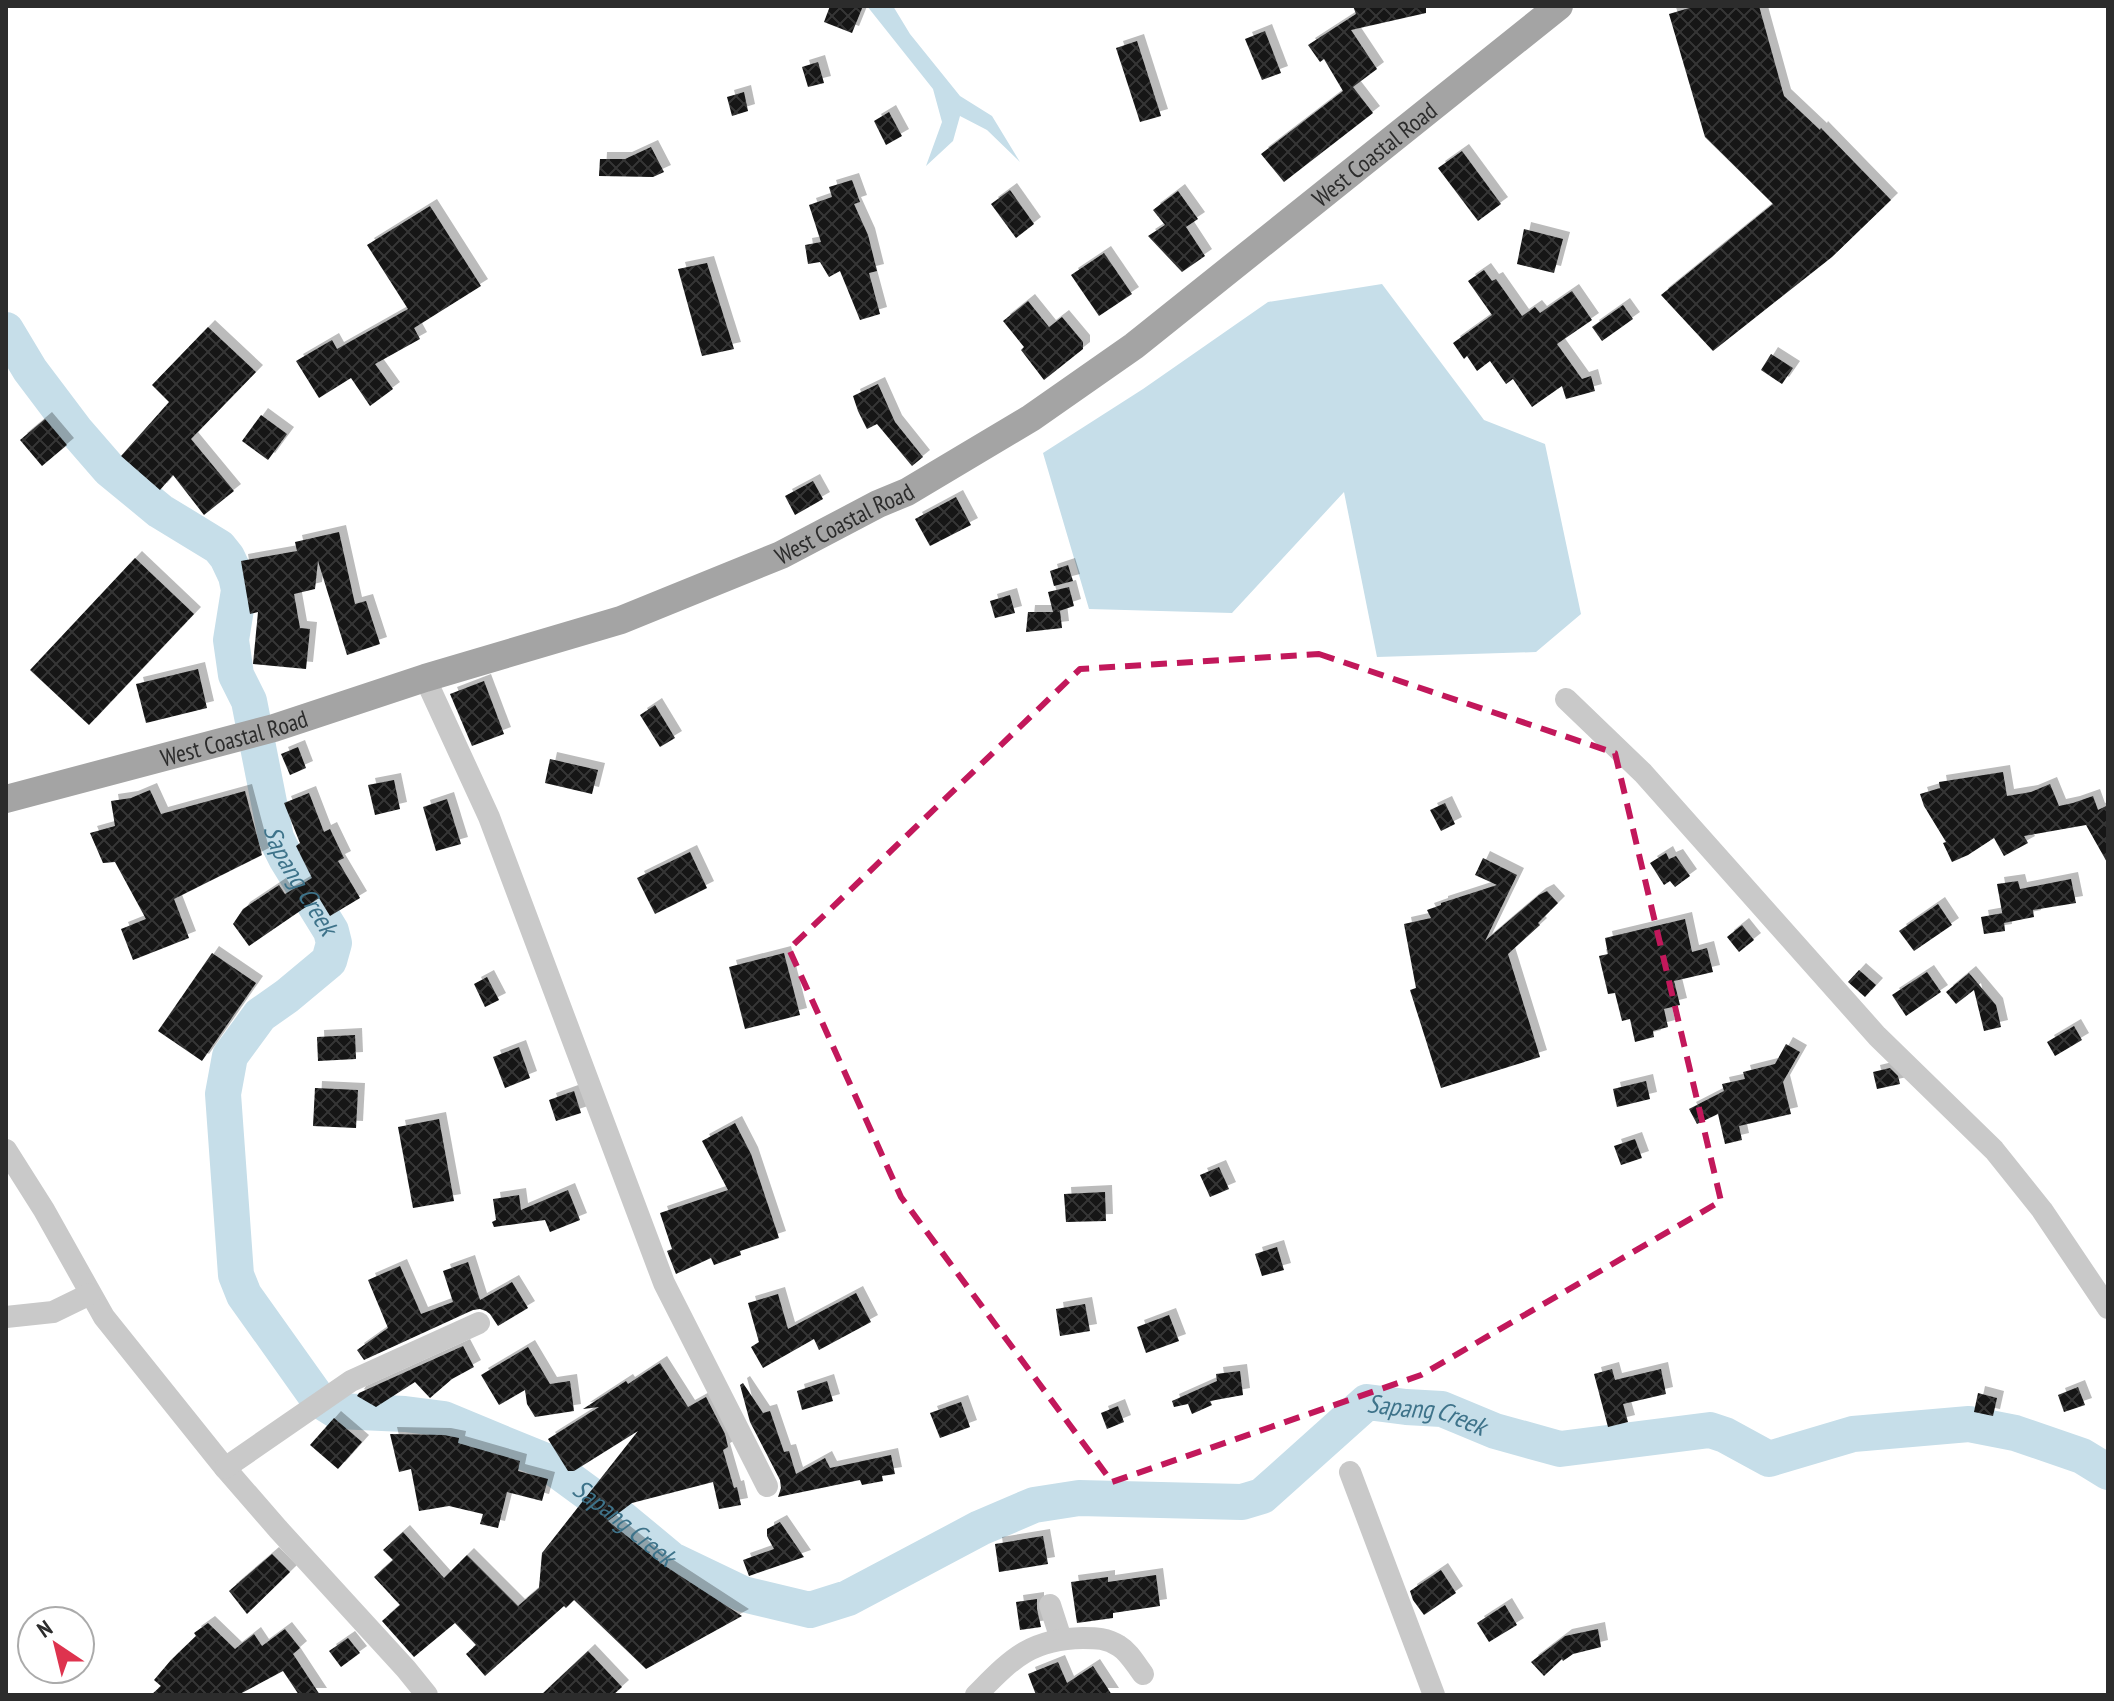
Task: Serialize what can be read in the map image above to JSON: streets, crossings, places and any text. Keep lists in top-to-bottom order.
{
  "streets": {
    "main road": ["West Coastal Road"]
  },
  "water": ["Sapang Creek"],
  "north": "top left"
}
